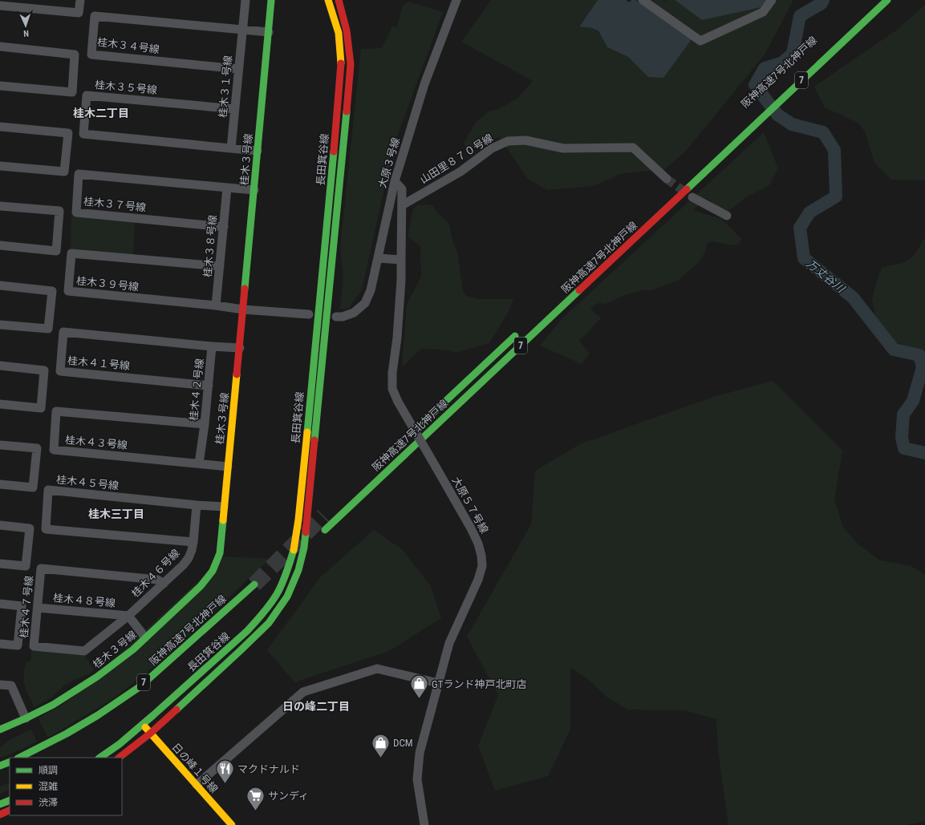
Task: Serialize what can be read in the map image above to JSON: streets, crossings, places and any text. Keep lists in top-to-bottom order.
{
  "streets": {
    "main road": [
      "阪神高速7号北神戸線",
      "7",
      "桂木３号線",
      "長田箕谷線",
      "日の峰１号線"
    ],
    "street": [
      "桂木３４号線",
      "桂木３１号線",
      "桂木３５号線",
      "山田里８７０号線",
      "大原３号線",
      "桂木３７号線",
      "桂木３８号線",
      "桂木３９号線",
      "桂木４１号線",
      "桂木４２号線",
      "桂木４３号線",
      "桂木４５号線",
      "大原５７号線",
      "桂木４６号線",
      "桂木４８号線",
      "桂木４７号線"
    ]
  },
  "crossings": [
    ["桂木３４号線", "桂木３１号線"],
    ["桂木３４号線", "桂木３号線"],
    ["桂木３１号線", "桂木３５号線"],
    ["山田里８７０号線", "大原５７号線"],
    ["桂木３号線", "桂木４２号線"],
    ["桂木３号線", "桂木４３号線"],
    ["長田箕谷線", "日の峰１号線"],
    ["大原３号線", "大原５７号線"],
    ["桂木３７号線", "桂木３８号線"],
    ["桂木３８号線", "桂木３９号線"],
    ["桂木４１号線", "桂木４２号線"],
    ["桂木４２号線", "桂木４３号線"],
    ["桂木４５号線", "桂木４６号線"],
    ["桂木４６号線", "桂木４８号線"],
    ["桂木４６号線", "桂木４７号線"],
    ["桂木４８号線", "桂木４７号線"]
  ],
  "districts": ["桂木二丁目", "桂木三丁目", "日の峰二丁目"],
  "water": ["万丈谷川"],
  "places": {
    "shop": ["GTランド神戸北町店", "DCM"],
    "restaurant": ["マクドナルド"],
    "supermarket": ["サンディ"]
  },
  "legend": ["順調", "混雑", "渋滞"],
  "north": "bottom"
}
